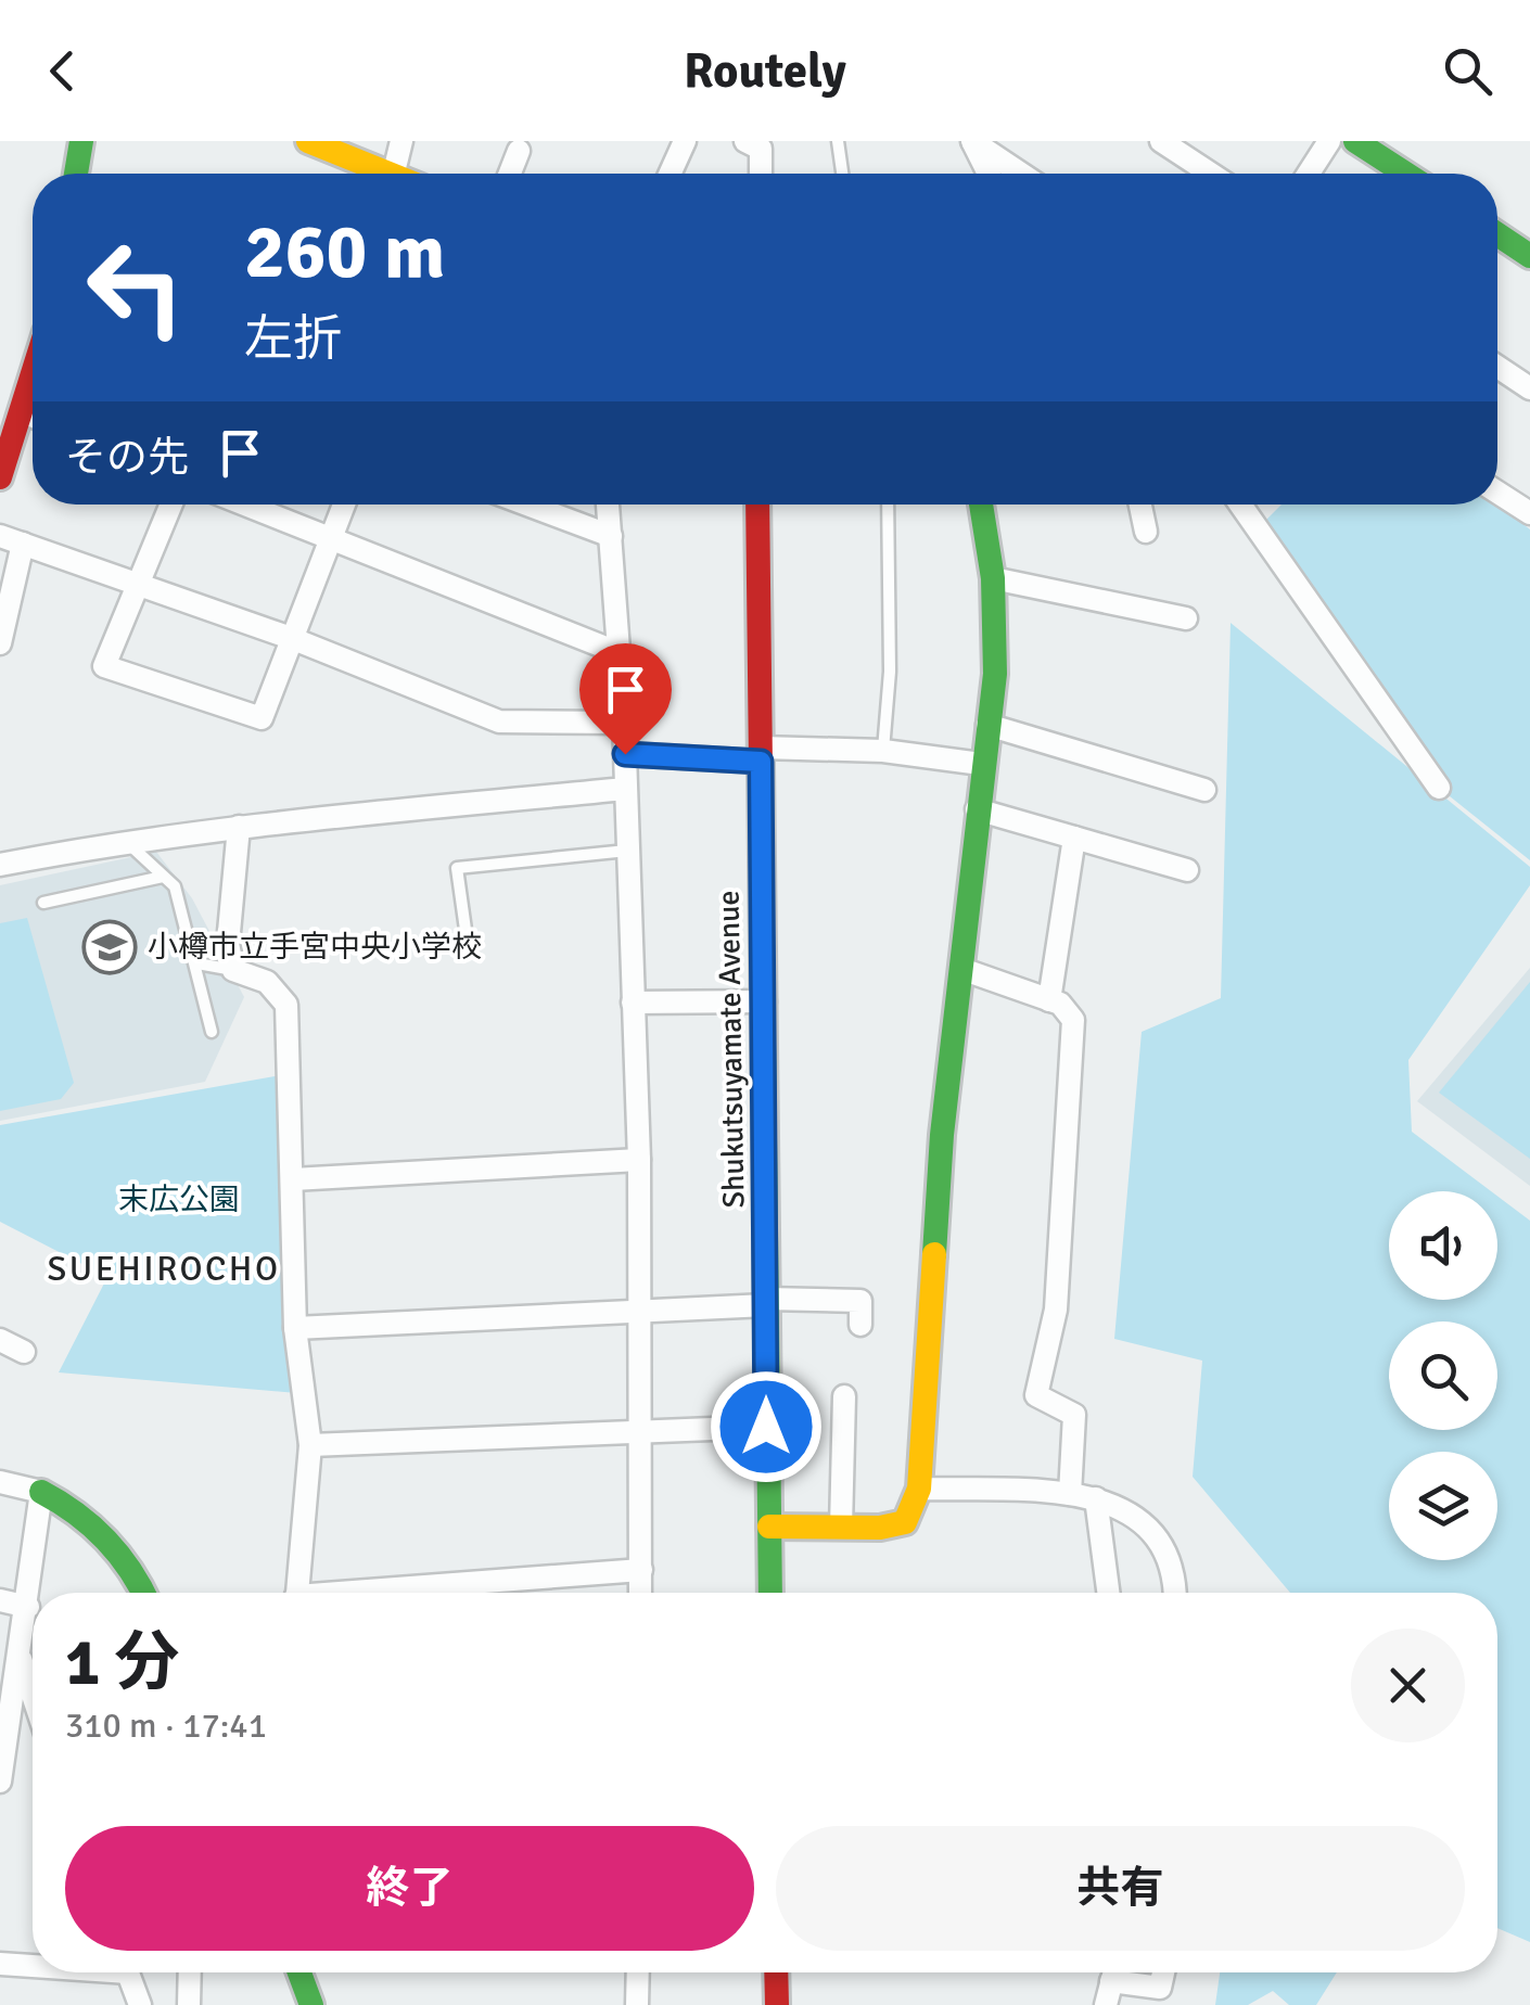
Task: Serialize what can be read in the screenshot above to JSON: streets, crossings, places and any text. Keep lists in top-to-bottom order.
{
  "streets": {
    "street": ["Shukutsuyamate Avenue"]
  },
  "districts": ["SUEHIROCHO"],
  "parks": ["末広公園"],
  "places": {
    "school or university": ["小樽市立手宮中央小学校"]
  },
  "page": {
    "header": "Routely",
    "turn": ["260 m", "左折"],
    "then": "その先",
    "heading": ["1 分", "310 m · 17:41"],
    "buttons": ["終了", "共有"]
  }
}
